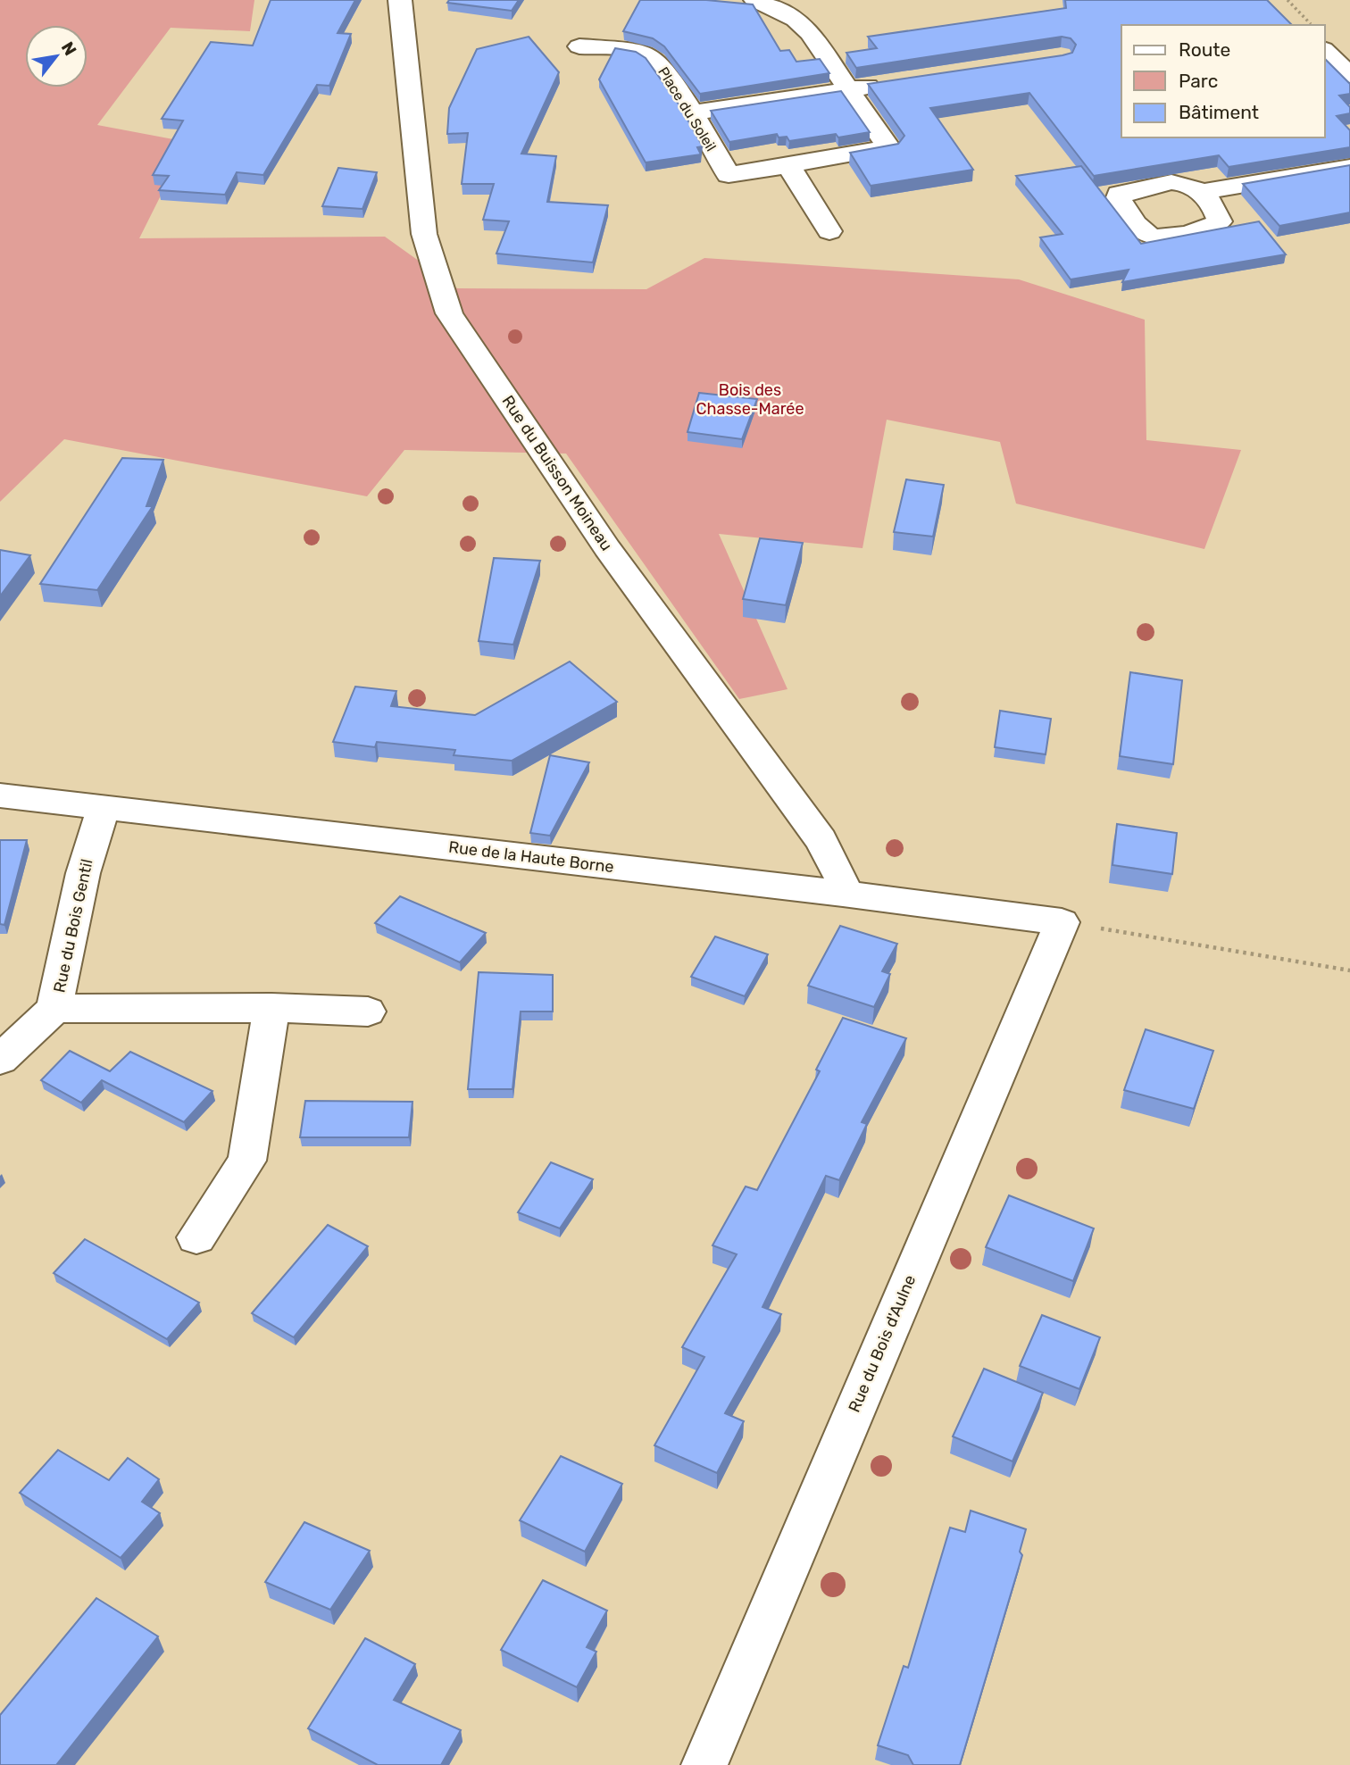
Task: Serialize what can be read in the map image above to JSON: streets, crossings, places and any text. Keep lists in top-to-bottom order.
{
  "streets": {
    "street": [
      "Place du Soleil",
      "Rue du Buisson Moineau",
      "Rue de la Haute Borne",
      "Rue du Bois Gentil",
      "Rue du Bois d'Aulne"
    ]
  },
  "crossings": [
    ["Rue du Buisson Moineau", "Rue de la Haute Borne"],
    ["Rue de la Haute Borne", "Rue du Bois Gentil"],
    ["Rue de la Haute Borne", "Rue du Bois d'Aulne"]
  ],
  "parks": ["Bois des Chasse-Marée"],
  "legend": ["Route", "Parc", "Bâtiment"],
  "north": "top right"
}
